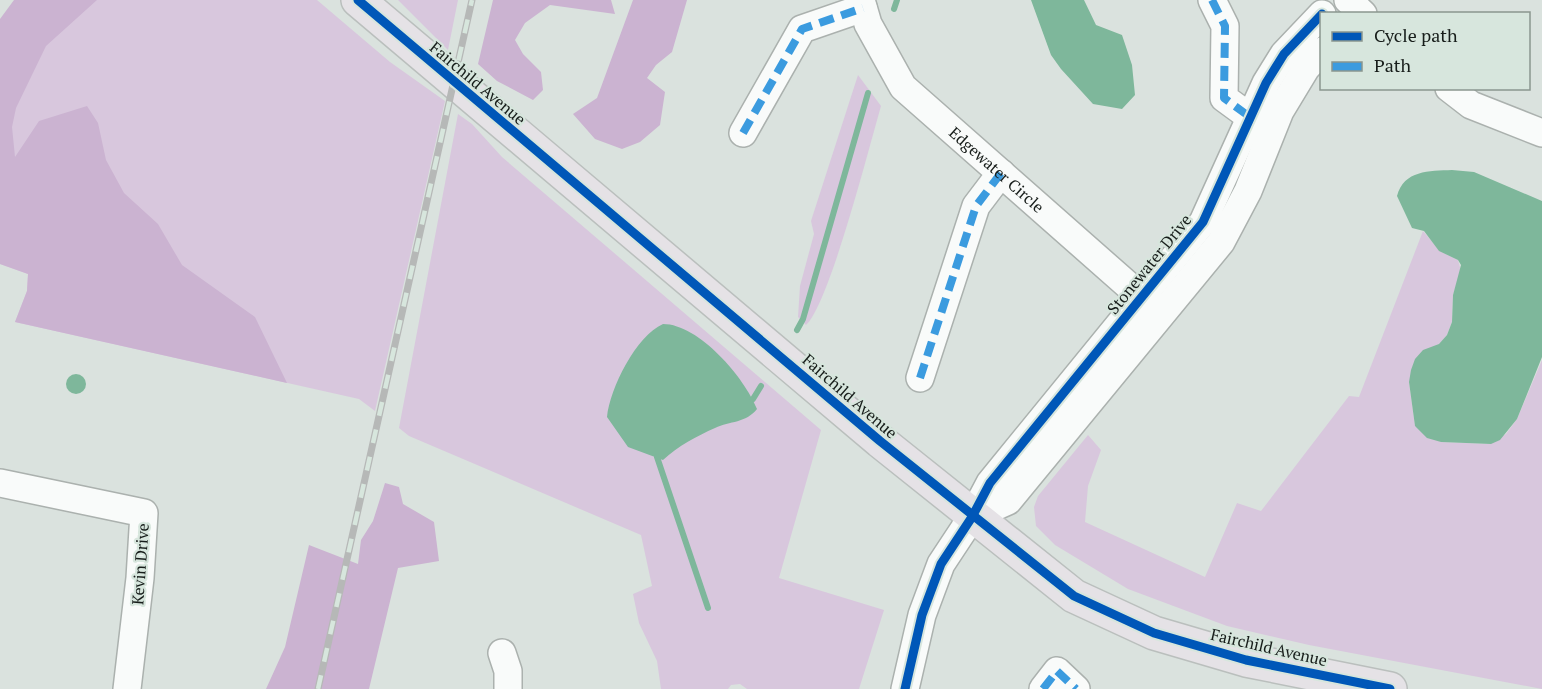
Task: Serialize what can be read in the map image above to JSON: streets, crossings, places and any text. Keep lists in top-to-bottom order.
{
  "streets": {
    "main road": ["Fairchild Avenue"],
    "street": ["Edgewater Circle", "Stonewater Drive", "Kevin Drive"]
  },
  "crossings": [
    ["Fairchild Avenue", "Stonewater Drive"],
    ["Edgewater Circle", "Stonewater Drive"]
  ],
  "legend": ["Cycle path", "Path"]
}
